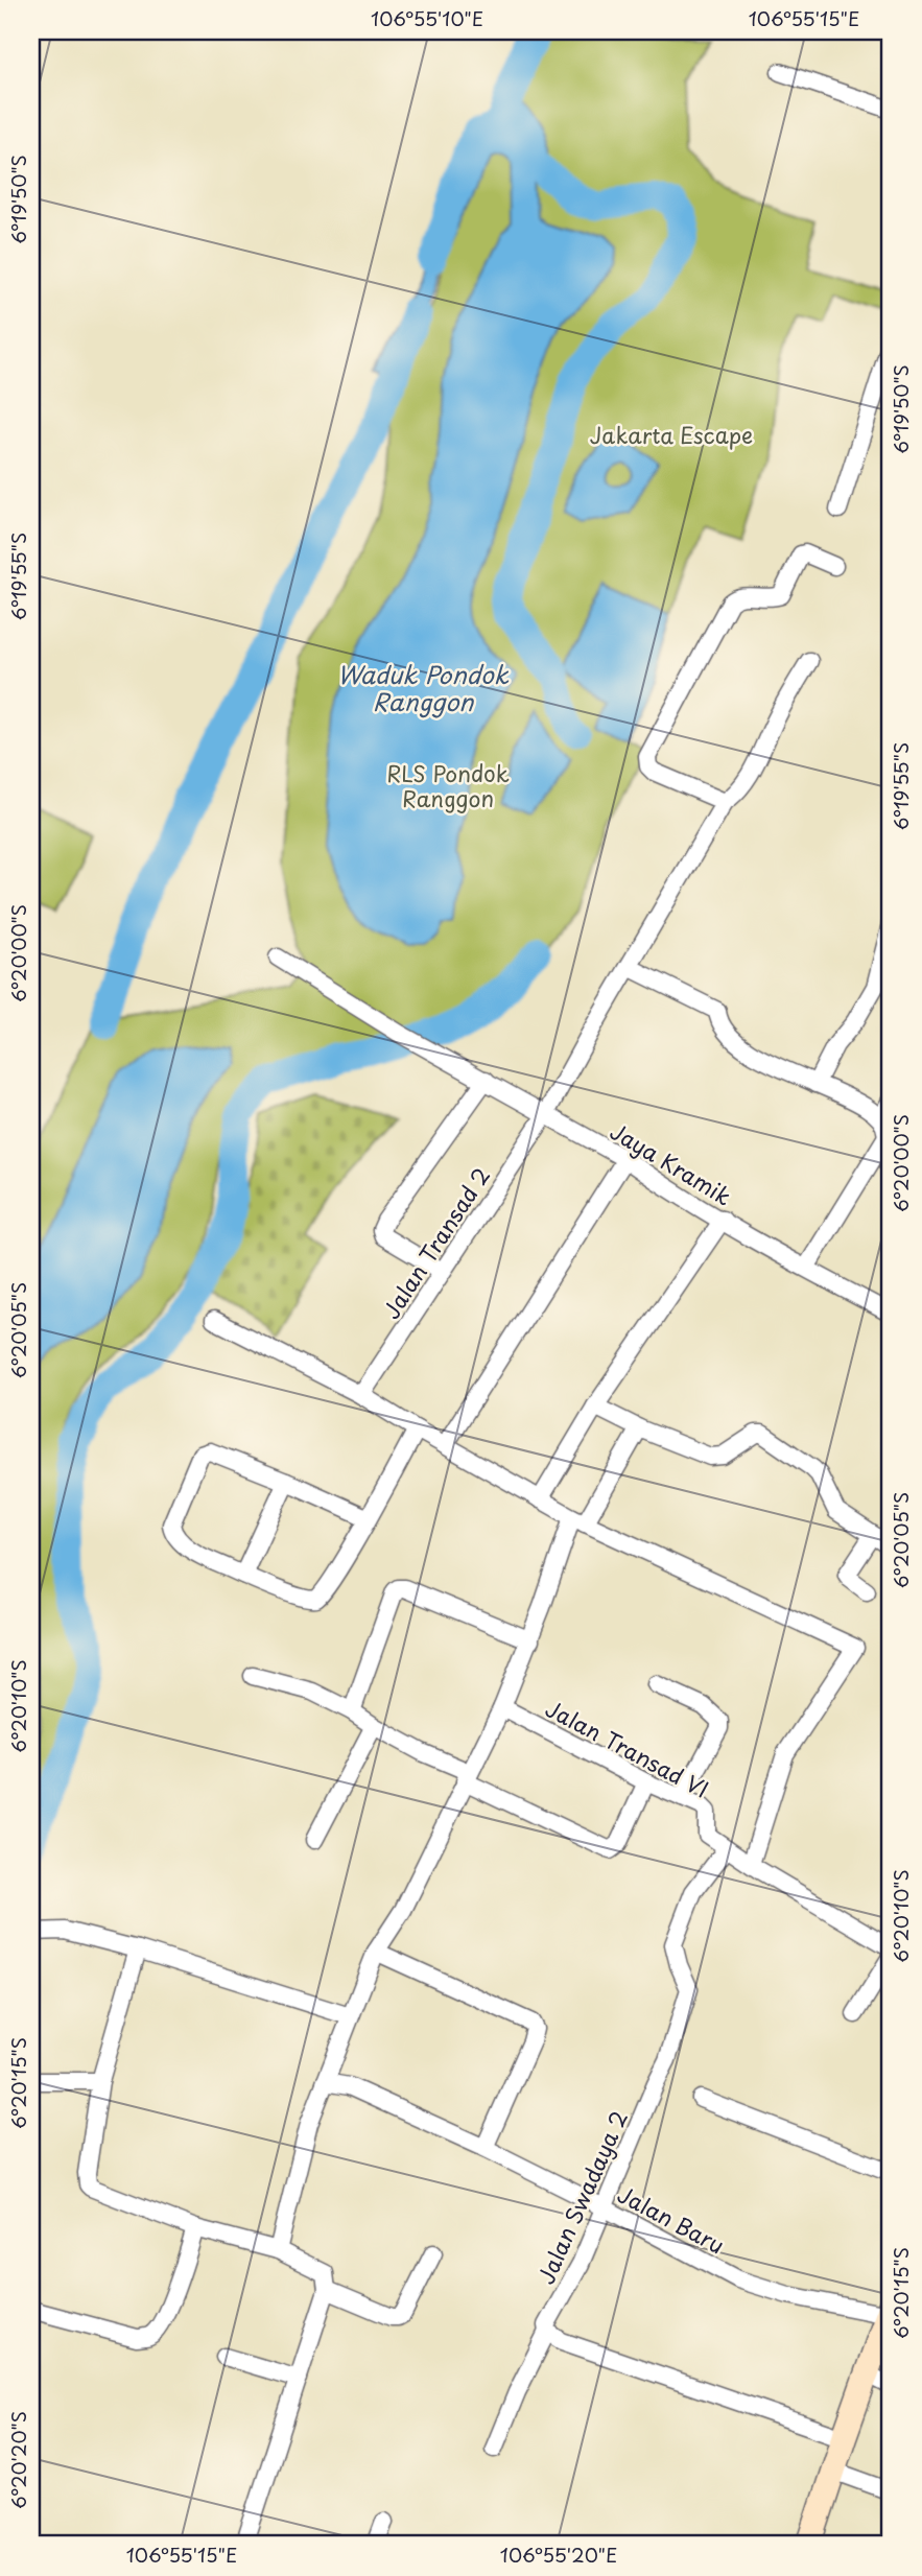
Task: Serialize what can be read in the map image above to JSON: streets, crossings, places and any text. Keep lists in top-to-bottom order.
{
  "streets": {
    "street": [
      "Jaya Kramik",
      "Jalan Transad 2",
      "Jalan Transad VI",
      "Jalan Swadaya 2",
      "Jalan Baru"
    ]
  },
  "crossings": [
    ["Jaya Kramik", "Jalan Transad 2"],
    ["Jalan Transad VI", "Jalan Swadaya 2"],
    ["Jalan Swadaya 2", "Jalan Baru"]
  ],
  "water": ["Waduk Pondok Ranggon"],
  "parks": ["Jakarta Escape", "RLS Pondok Ranggon"],
  "coordinates": [
    "106°55'10\"E",
    "106°55'15\"E",
    "6°19'50\"S",
    "6°19'55\"S",
    "6°20'00\"S",
    "6°20'05\"S",
    "6°20'10\"S",
    "6°20'15\"S",
    "6°20'20\"S",
    "106°55'20\"E"
  ]
}
